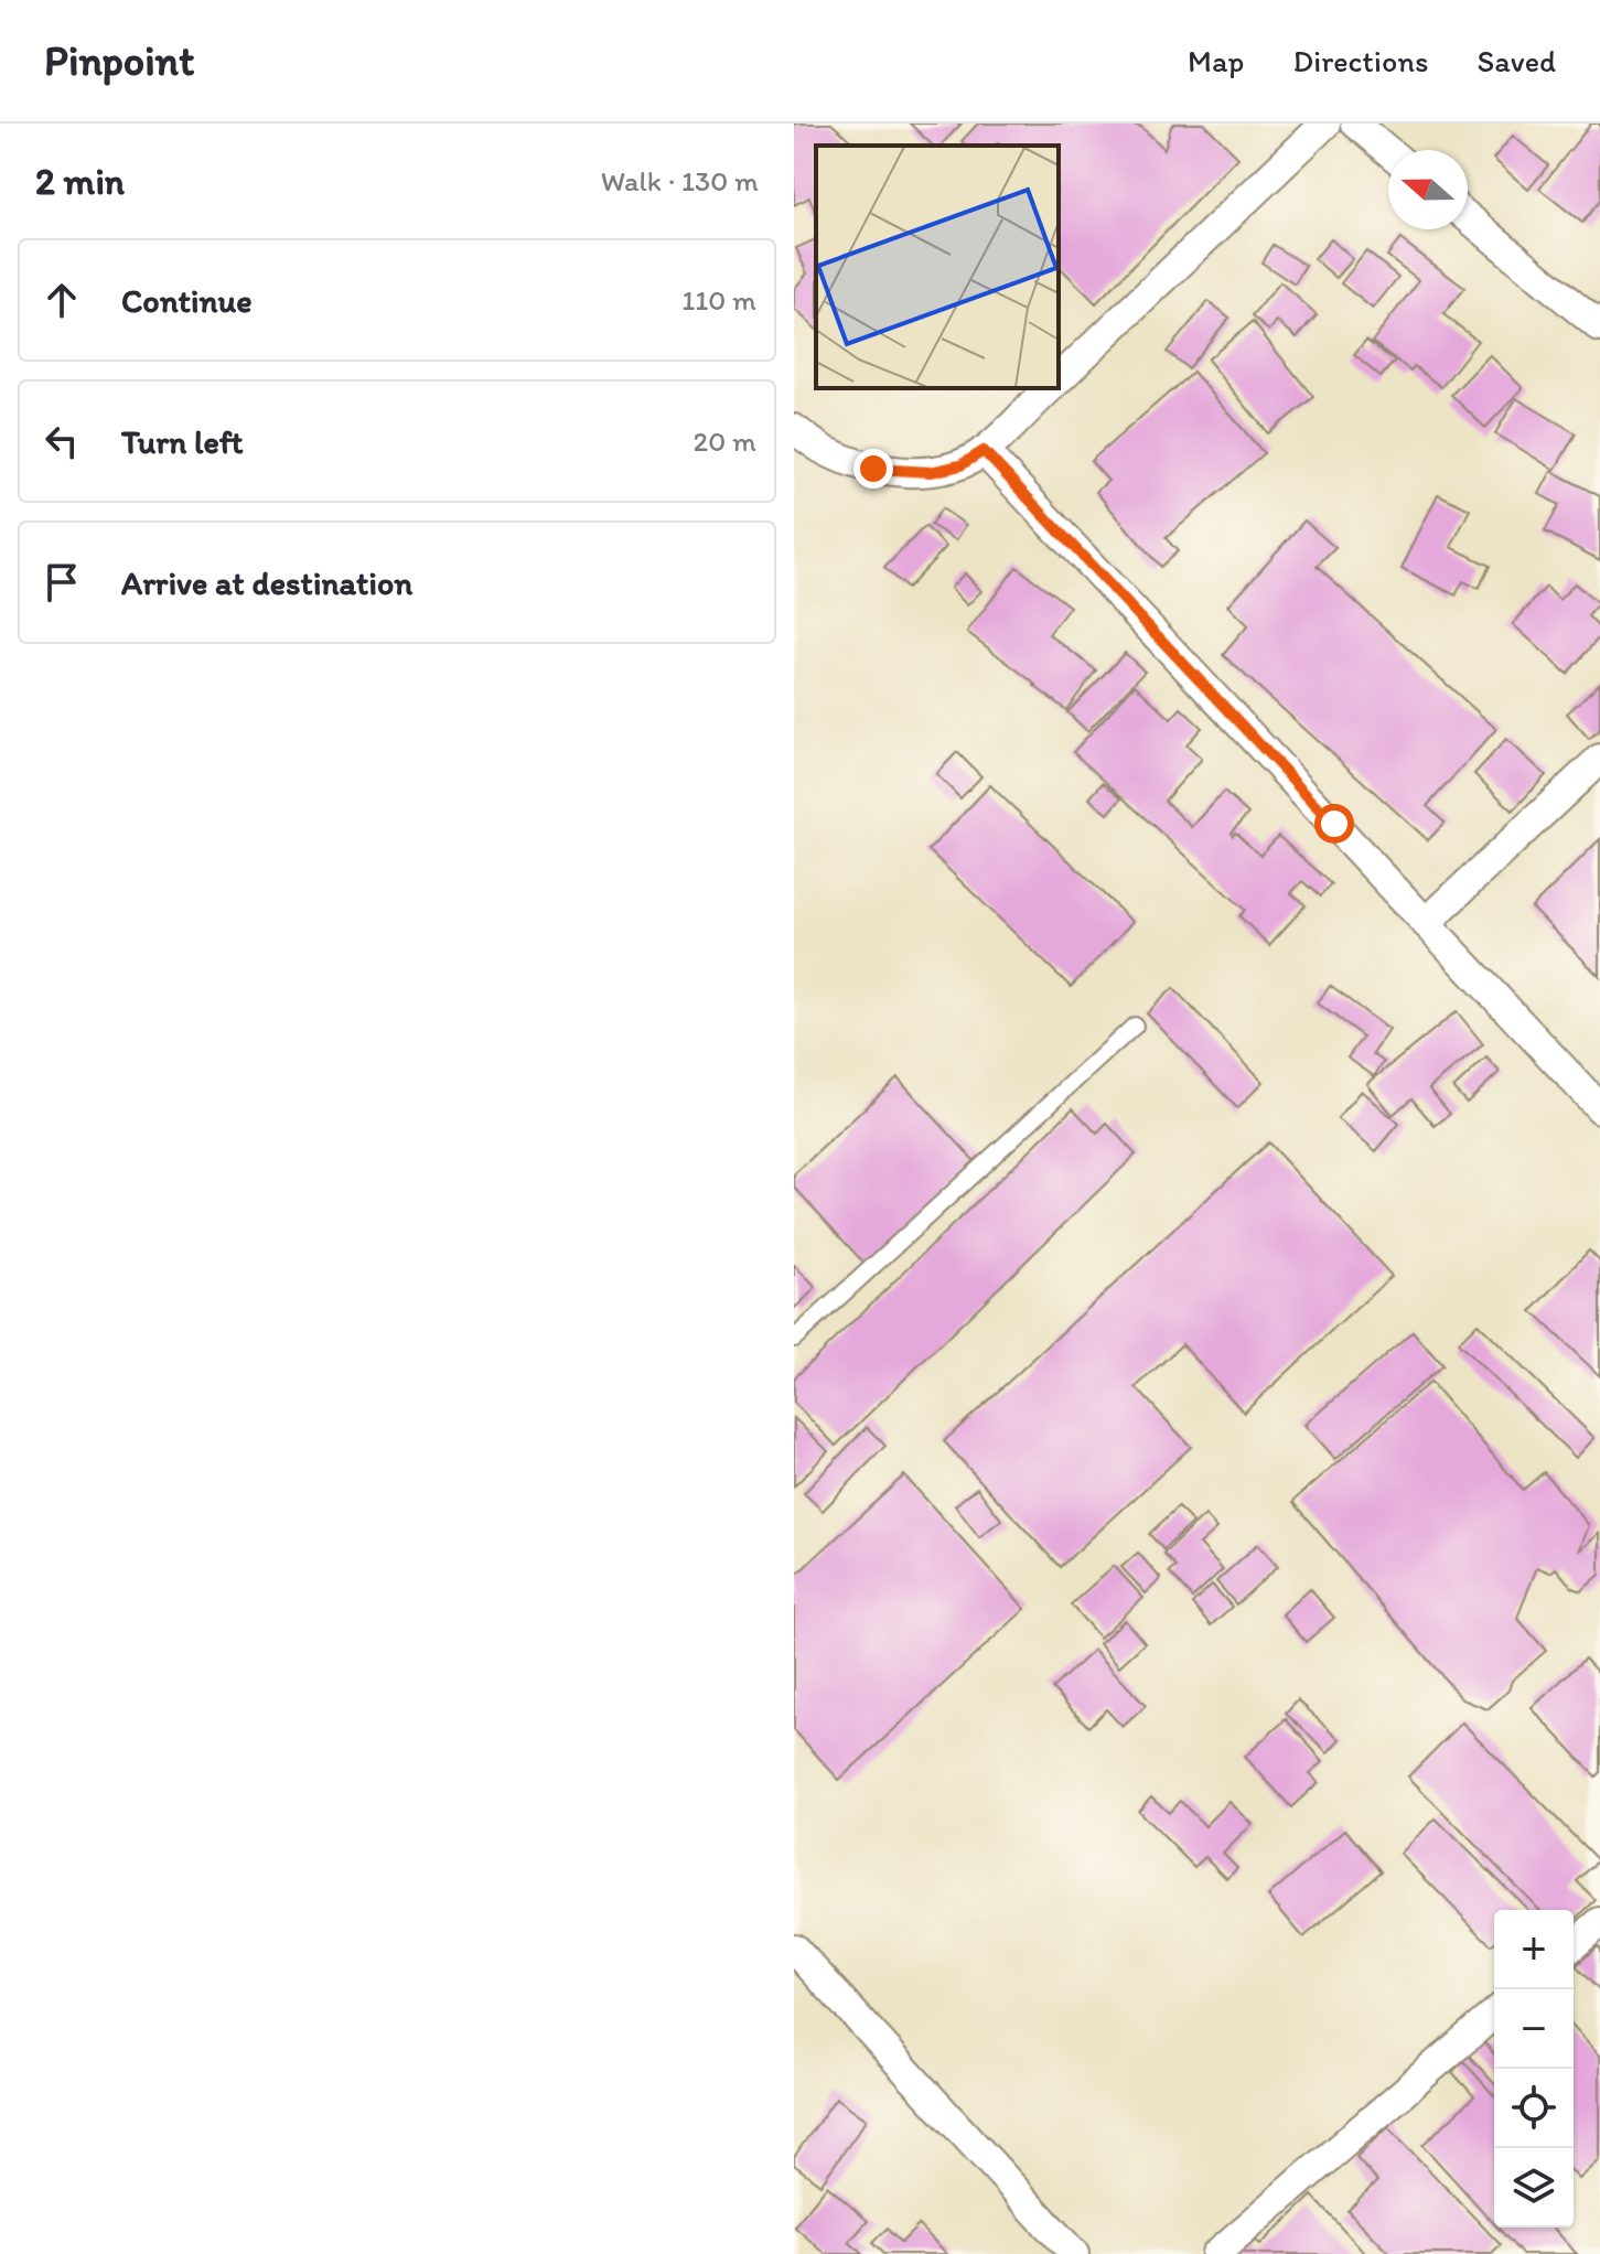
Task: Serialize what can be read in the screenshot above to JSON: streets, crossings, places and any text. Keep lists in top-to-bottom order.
{
  "north": "left",
  "page": {
    "header": "Pinpoint",
    "nav": ["Map", "Directions", "Saved"],
    "heading": ["2 min", "Walk · 130 m"],
    "list": [
      ["Continue", "110 m"],
      ["Turn left", "20 m"],
      "Arrive at destination"
    ],
    "map_buttons": ["+", "−"]
  }
}
